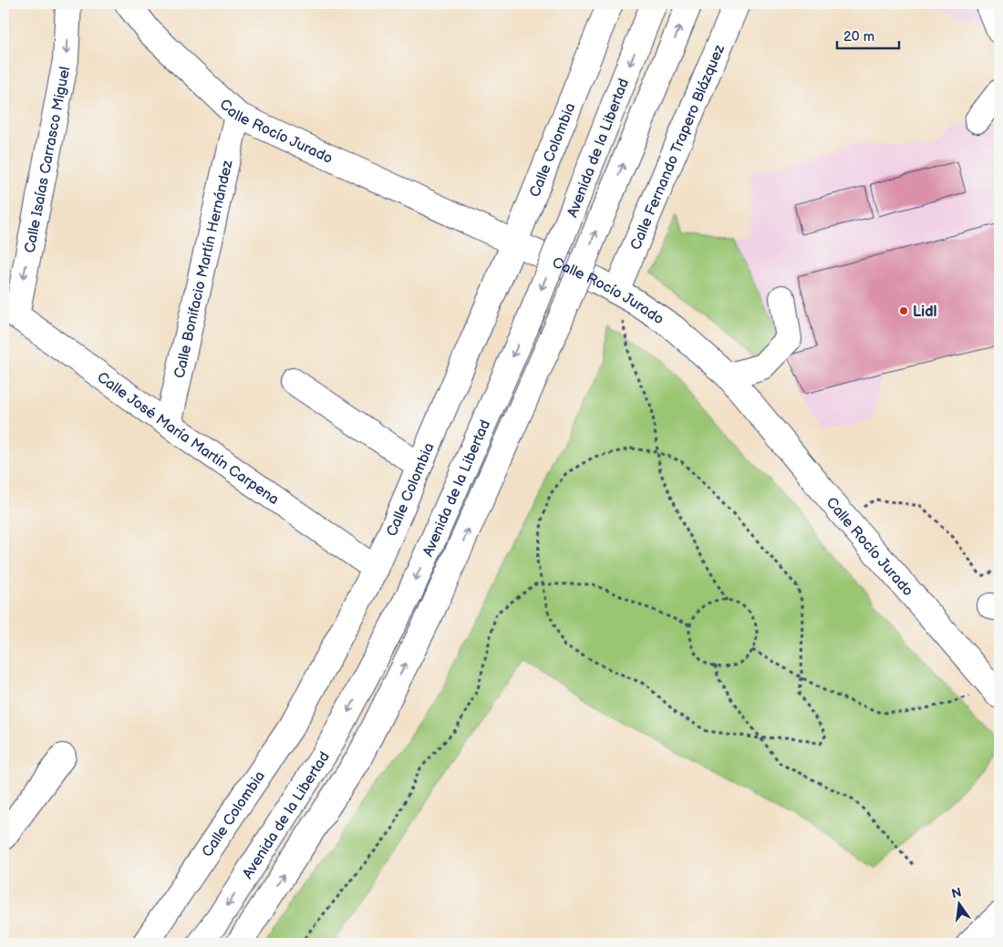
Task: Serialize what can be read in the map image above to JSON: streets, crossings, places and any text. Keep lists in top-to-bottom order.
{
  "streets": {
    "street": [
      "Calle Rocío Jurado",
      "Calle Fernando Trapero Blázquez",
      "Avenida de la Libertad",
      "Calle Colombia",
      "Calle Isaías Carrasco Miguel",
      "Calle Bonifacio Martín Hernández",
      "Calle José María Martín Carpena"
    ]
  },
  "crossings": [
    ["Calle Rocío Jurado", "Calle Fernando Trapero Blázquez"],
    ["Calle Rocío Jurado", "Calle Colombia"],
    ["Calle Rocío Jurado", "Calle Bonifacio Martín Hernández"],
    ["Calle Colombia", "Calle José María Martín Carpena"],
    ["Calle Isaías Carrasco Miguel", "Calle José María Martín Carpena"],
    ["Calle Bonifacio Martín Hernández", "Calle José María Martín Carpena"]
  ],
  "one_way": ["Calle Isaías Carrasco Miguel"],
  "places": ["Lidl"],
  "scale_bar": "20 m",
  "north": "top"
}
